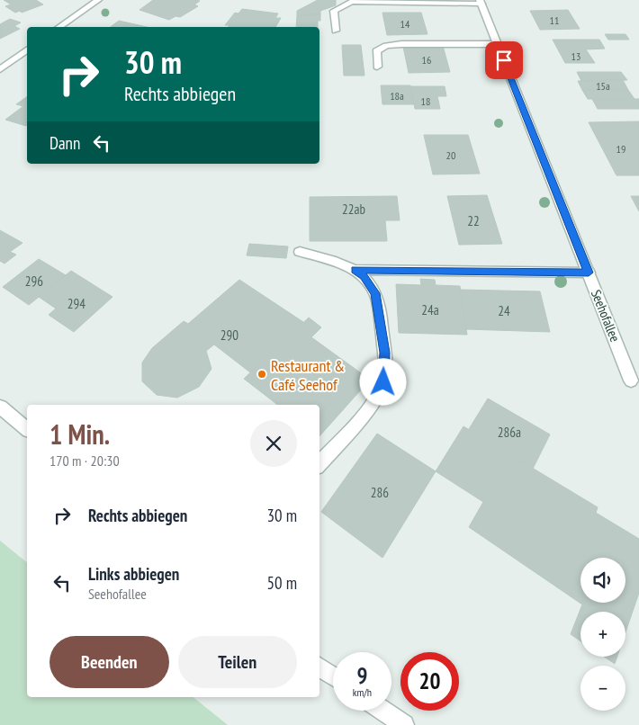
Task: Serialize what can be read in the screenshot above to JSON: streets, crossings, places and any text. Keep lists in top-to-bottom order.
{
  "streets": {
    "street": ["Seehofallee"]
  },
  "places": ["Restaurant & Café Seehof"],
  "house_numbers": [
    "11",
    "14",
    "13",
    "16",
    "15a",
    "18a",
    "18",
    "19",
    "20",
    "22ab",
    "22",
    "296",
    "294",
    "24a",
    "24",
    "290",
    "286a",
    "286"
  ],
  "page": {
    "turn": ["30 m", "Rechts abbiegen"],
    "then": "Dann",
    "heading": ["1 Min.", "170 m · 20:30"],
    "list": [
      {
        "name": "Rechts abbiegen",
        "value": "30 m"
      },
      {
        "name": "Links abbiegen",
        "note": "Seehofallee",
        "value": "50 m"
      }
    ],
    "map_buttons": ["+", "−"],
    "buttons": ["Beenden", "Teilen"],
    "speed": "9 km/h",
    "limit": "20"
  }
}
